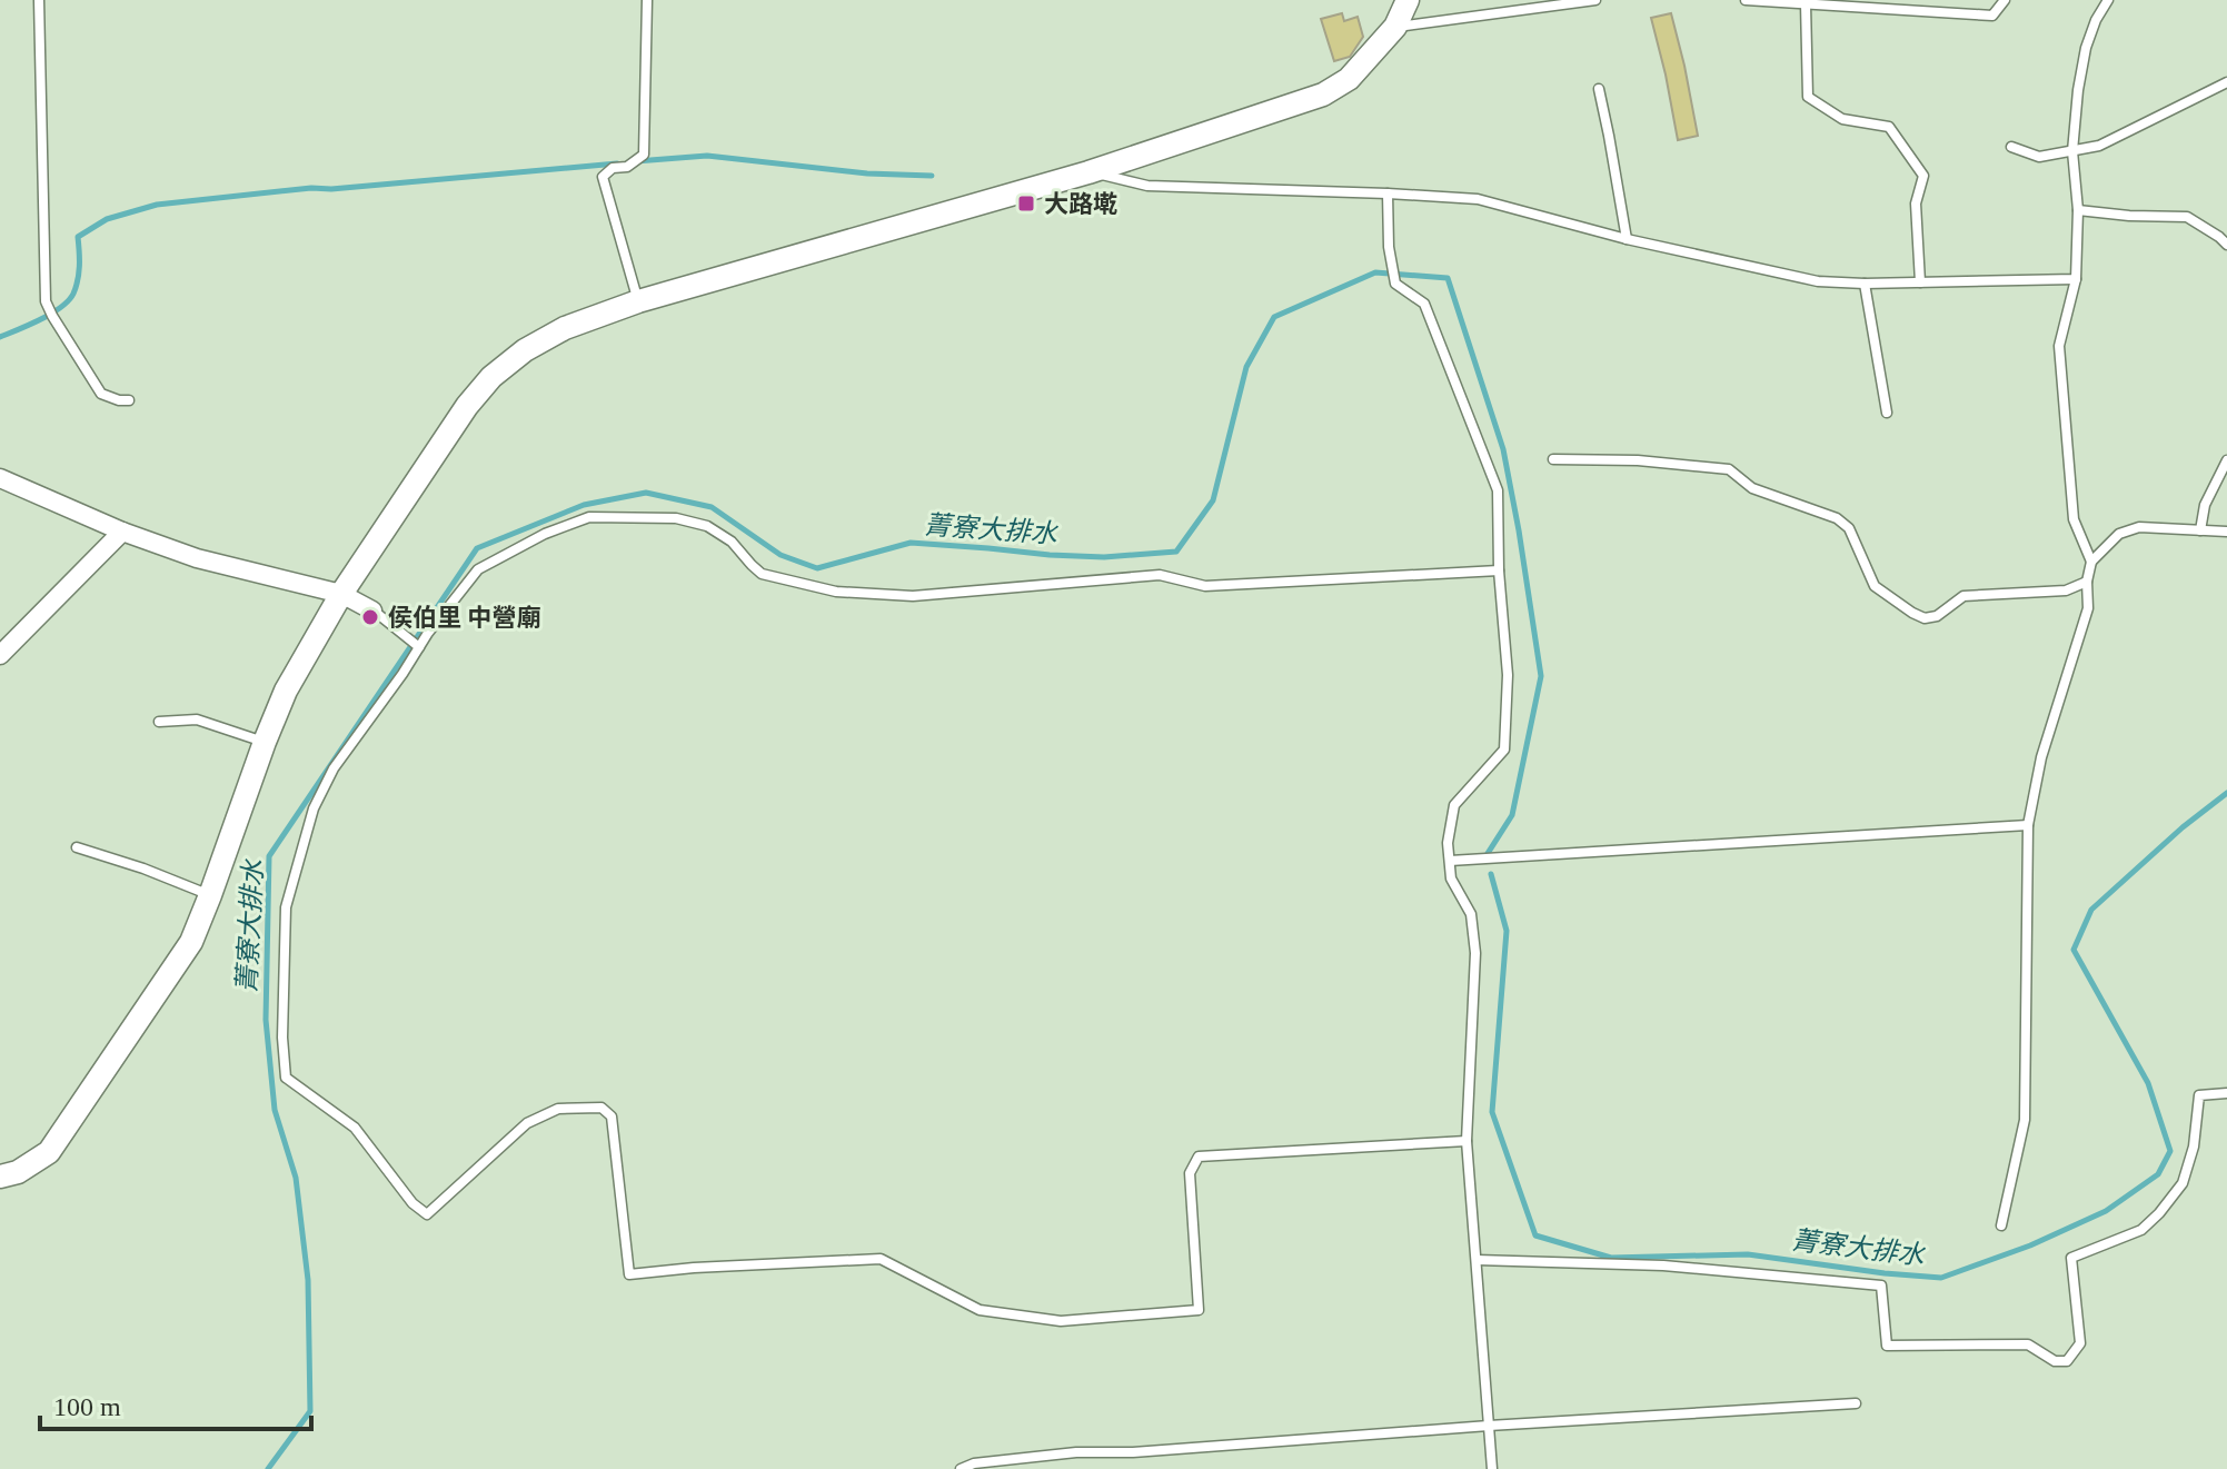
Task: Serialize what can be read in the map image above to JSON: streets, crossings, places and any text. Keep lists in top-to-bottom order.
{
  "water": ["菁寮大排水"],
  "places": {
    "transit": ["大路墘"],
    "other": ["侯伯里 中營廟"]
  },
  "scale_bar": "100 m"
}
